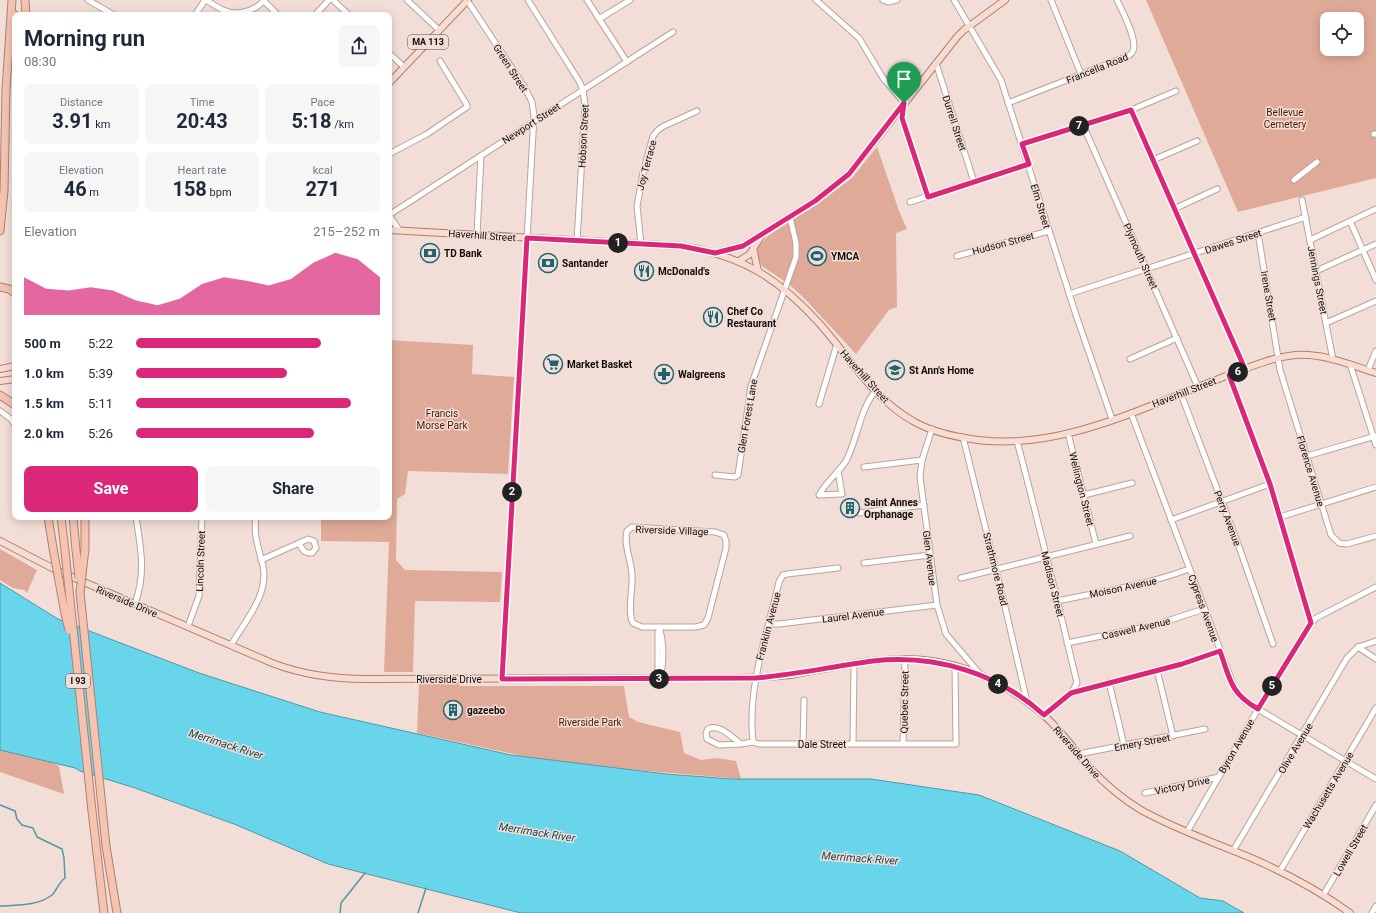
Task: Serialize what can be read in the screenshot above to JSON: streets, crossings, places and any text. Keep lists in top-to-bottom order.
{
  "streets": {
    "highway": ["I 93"],
    "main road": ["MA 113", "Haverhill Street", "Riverside Drive"],
    "street": [
      "Green Street",
      "Francella Road",
      "Newport Street",
      "Durrell Street",
      "Hobson Street",
      "Joy Terrace",
      "Elm Street",
      "Dawes Street",
      "Hudson Street",
      "Plymouth Street",
      "Jennings Street",
      "Irene Street",
      "Glen Forest Lane",
      "Florence Avenue",
      "Wellington Street",
      "Perry Avenue",
      "Riverside Village",
      "Glen Avenue",
      "Lincoln Street",
      "Strathmore Road",
      "Madison Street",
      "Moison Avenue",
      "Cypress Avenue",
      "Laurel Avenue",
      "Franklin Avenue",
      "Caswell Avenue",
      "Quebec Street",
      "Emery Street",
      "Dale Street",
      "Byron Avenue",
      "Olive Avenue",
      "Victory Drive",
      "Wachusetts Avenue",
      "Lowell Street"
    ]
  },
  "crossings": [
    ["MA 113", "Green Street"],
    ["Green Street", "Newport Street"],
    ["Green Street", "Haverhill Street"],
    ["Green Street", "Riverside Drive"],
    ["Francella Road", "Elm Street"],
    ["Newport Street", "Hobson Street"],
    ["Hobson Street", "Haverhill Street"],
    ["Joy Terrace", "Haverhill Street"],
    ["Elm Street", "Haverhill Street"],
    ["Elm Street", "Dawes Street"],
    ["Elm Street", "Hudson Street"],
    ["Haverhill Street", "Plymouth Street"],
    ["Haverhill Street", "Jennings Street"],
    ["Haverhill Street", "Irene Street"],
    ["Haverhill Street", "Glen Forest Lane"],
    ["Haverhill Street", "Florence Avenue"],
    ["Haverhill Street", "Wellington Street"],
    ["Haverhill Street", "Perry Avenue"],
    ["Haverhill Street", "Glen Avenue"],
    ["Haverhill Street", "Strathmore Road"],
    ["Haverhill Street", "Madison Street"],
    ["Haverhill Street", "Cypress Avenue"],
    ["Dawes Street", "Plymouth Street"],
    ["Dawes Street", "Jennings Street"],
    ["Dawes Street", "Irene Street"],
    ["Irene Street", "Florence Avenue"],
    ["Glen Avenue", "Riverside Drive"],
    ["Glen Avenue", "Laurel Avenue"],
    ["Lincoln Street", "Riverside Drive"],
    ["Strathmore Road", "Riverside Drive"],
    ["Madison Street", "Moison Avenue"],
    ["Madison Street", "Caswell Avenue"],
    ["Moison Avenue", "Cypress Avenue"],
    ["Riverside Drive", "Franklin Avenue"],
    ["Riverside Drive", "Quebec Street"],
    ["Riverside Drive", "Emery Street"],
    ["Riverside Drive", "Dale Street"],
    ["Riverside Drive", "Byron Avenue"],
    ["Riverside Drive", "Olive Avenue"],
    ["Riverside Drive", "Wachusetts Avenue"],
    ["Riverside Drive", "Lowell Street"],
    ["Cypress Avenue", "Caswell Avenue"],
    ["Cypress Avenue", "Byron Avenue"],
    ["Cypress Avenue", "Olive Avenue"],
    ["Cypress Avenue", "Wachusetts Avenue"],
    ["Laurel Avenue", "Franklin Avenue"],
    ["Quebec Street", "Dale Street"],
    ["Byron Avenue", "Victory Drive"]
  ],
  "water": ["Merrimack River"],
  "parks": ["Bellevue Cemetery", "Francis Morse Park", "Riverside Park"],
  "places": {
    "bank": ["TD Bank", "Santander"],
    "sports": ["YMCA"],
    "restaurant": ["McDonald's", "Chef Co Restaurant"],
    "supermarket": ["Market Basket"],
    "school or university": ["St Ann's Home"],
    "pharmacy": ["Walgreens"],
    "building": ["Saint Annes Orphanage", "gazeebo"]
  },
  "page": {
    "heading": ["Morning run", "08:30"],
    "stats": [
      ["Distance", "3.91 km"],
      ["Time", "20:43"],
      ["Pace", "5:18 /km"],
      ["Elevation", "46 m"],
      ["Heart rate", "158 bpm"],
      ["kcal", "271"]
    ],
    "pins": [
      "7",
      "1",
      "6",
      "2",
      "3",
      "4",
      "5"
    ],
    "chart": ["Elevation", "215–252 m"],
    "list": [
      {
        "name": "500 m",
        "note": "5:22"
      },
      {
        "name": "1.0 km",
        "note": "5:39"
      },
      {
        "name": "1.5 km",
        "note": "5:11"
      },
      {
        "name": "2.0 km",
        "note": "5:26"
      }
    ],
    "buttons": ["Save", "Share"]
  }
}
